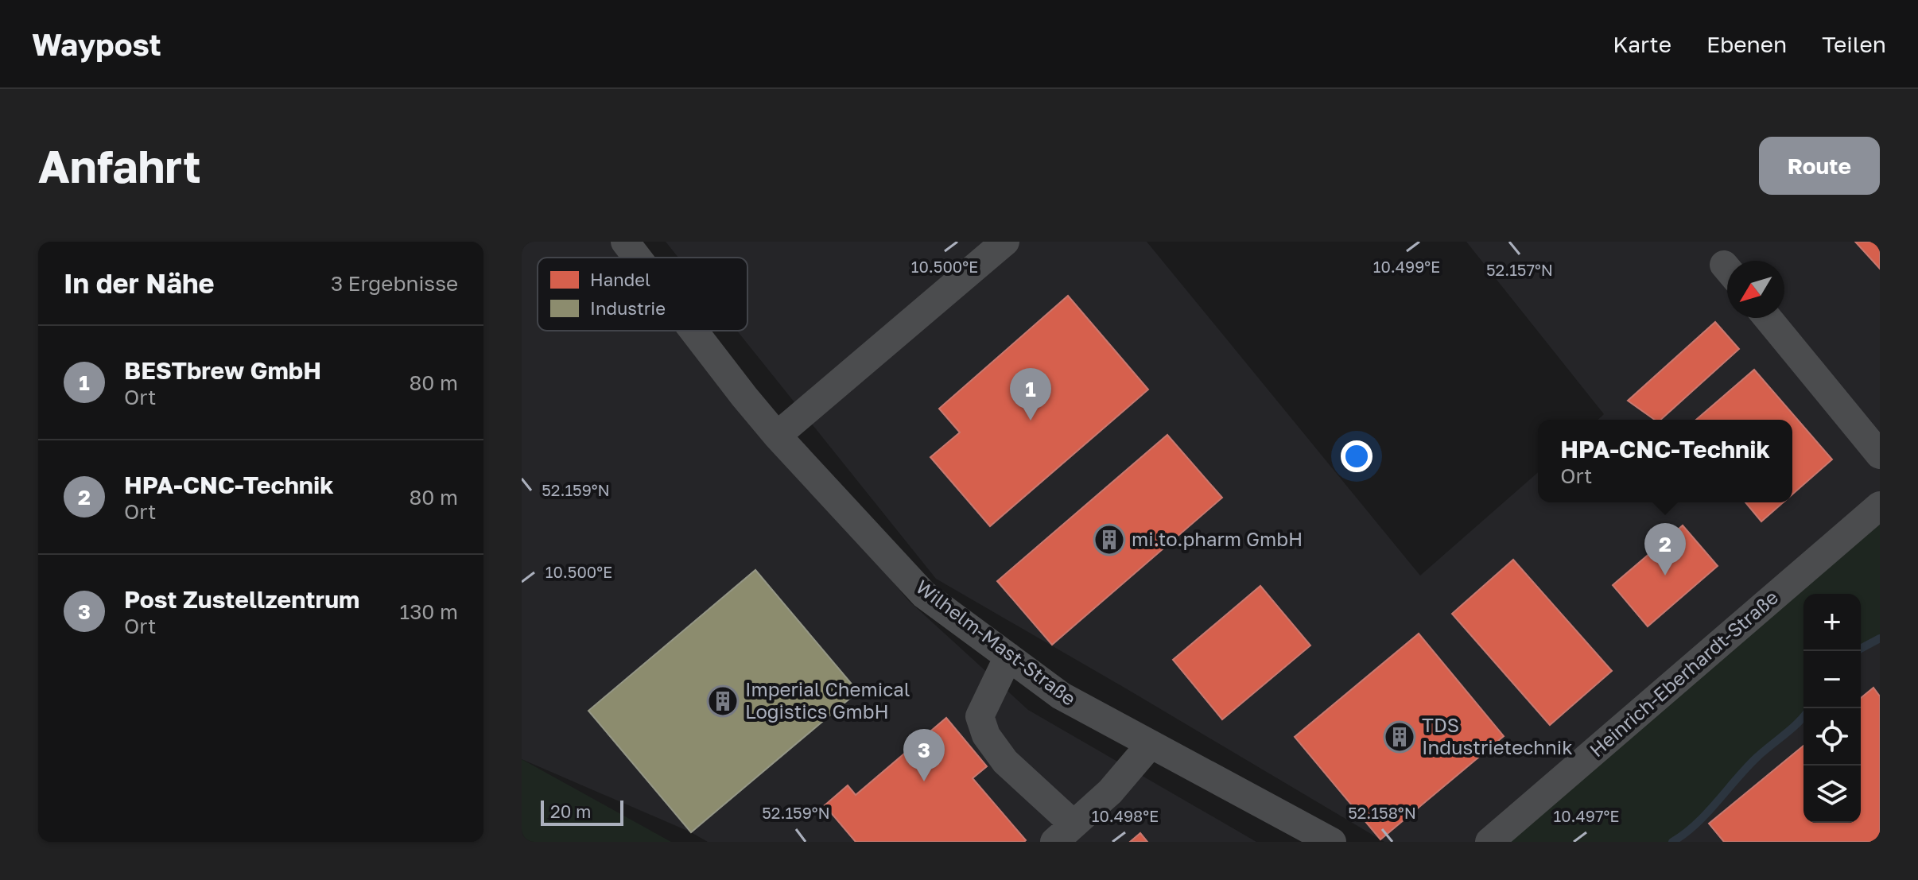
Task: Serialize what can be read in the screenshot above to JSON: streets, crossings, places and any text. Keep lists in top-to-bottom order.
{
  "streets": {
    "street": ["Wilhelm-Mast-Straße", "Heinrich-Eberhardt-Straße"]
  },
  "places": {
    "building": ["mi.to.pharm GmbH", "Imperial Chemical Logistics GmbH", "TDS Industrietechnik"]
  },
  "legend": ["Handel", "Industrie"],
  "scale_bar": "20 m",
  "north": "bottom left",
  "page": {
    "header": "Waypost",
    "nav": ["Karte", "Ebenen", "Teilen"],
    "buttons": "Route",
    "title": "Anfahrt",
    "heading": ["In der Nähe", "3 Ergebnisse"],
    "list": [
      {
        "mark": "1",
        "name": "BESTbrew GmbH",
        "note": "Ort",
        "value": "80 m"
      },
      {
        "mark": "2",
        "name": "HPA-CNC-Technik",
        "note": "Ort",
        "value": "80 m"
      },
      {
        "mark": "3",
        "name": "Post Zustellzentrum",
        "note": "Ort",
        "value": "130 m"
      }
    ],
    "pins": ["1", "2", "3"],
    "popup": ["HPA-CNC-Technik", "Ort"],
    "map_buttons": ["+", "−"],
    "scale": "20 m"
  },
  "coordinates": [
    "10.500°E",
    "10.499°E",
    "52.157°N",
    "52.159°N",
    "52.158°N",
    "10.498°E",
    "10.497°E"
  ]
}
